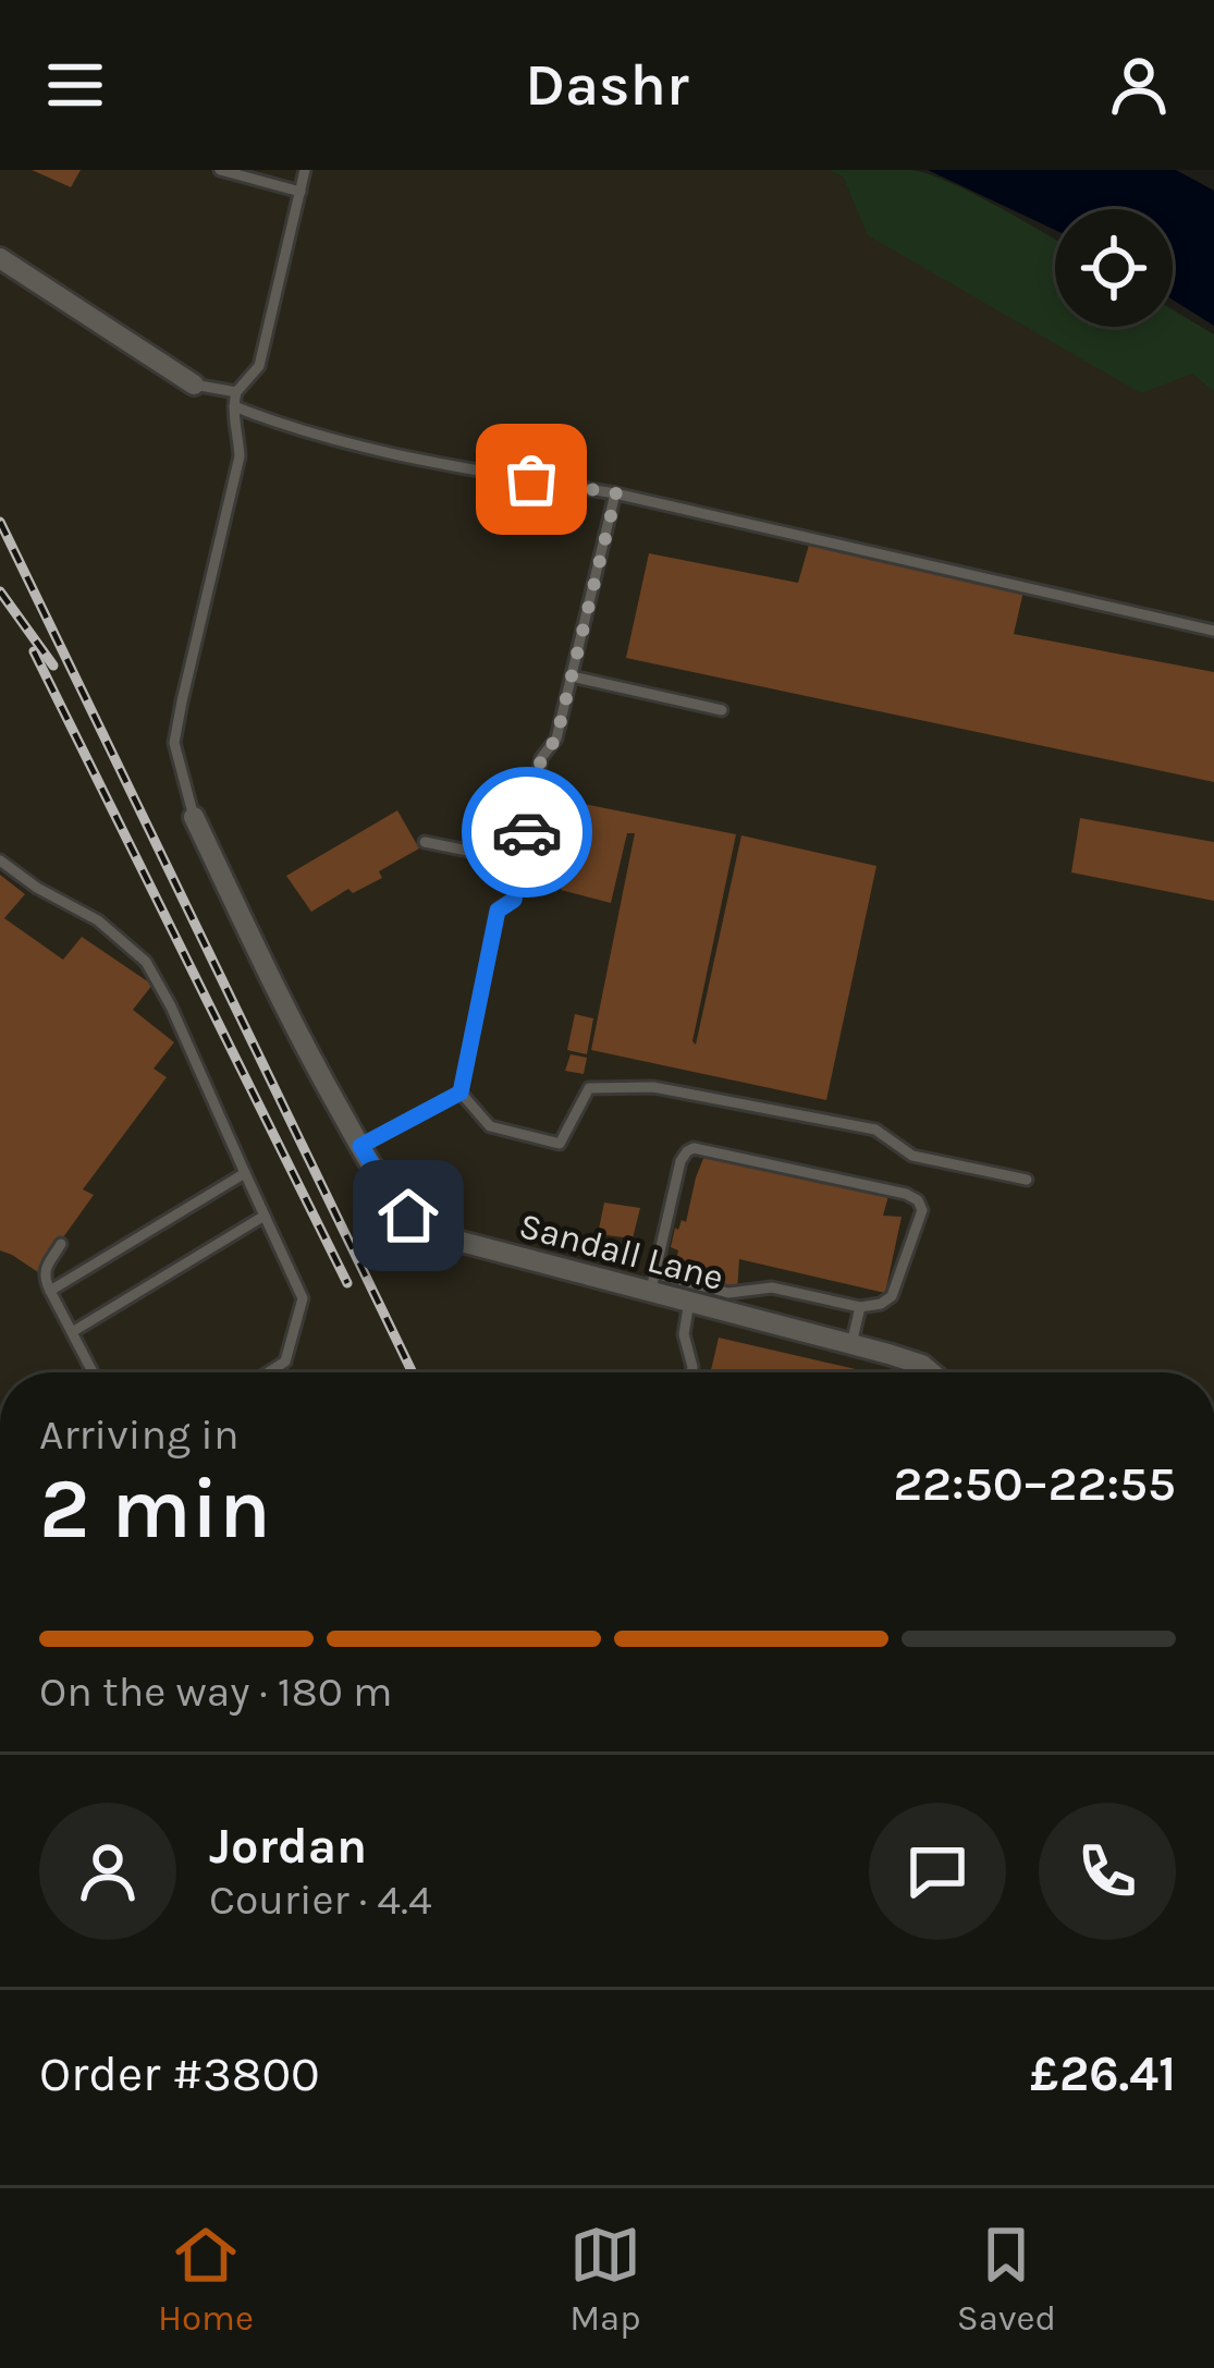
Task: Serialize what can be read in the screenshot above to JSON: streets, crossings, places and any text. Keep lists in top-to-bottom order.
{
  "streets": {
    "street": ["Sandall Lane"]
  },
  "page": {
    "header": "Dashr",
    "heading": ["2 min", "Arriving in", "22:50–22:55"],
    "panel": [
      "Jordan",
      "Courier · 4.4",
      "Order #3800",
      "£26.41"
    ],
    "bar": "On the way · 180 m",
    "tabs": ["Home", "Map", "Saved"]
  }
}
